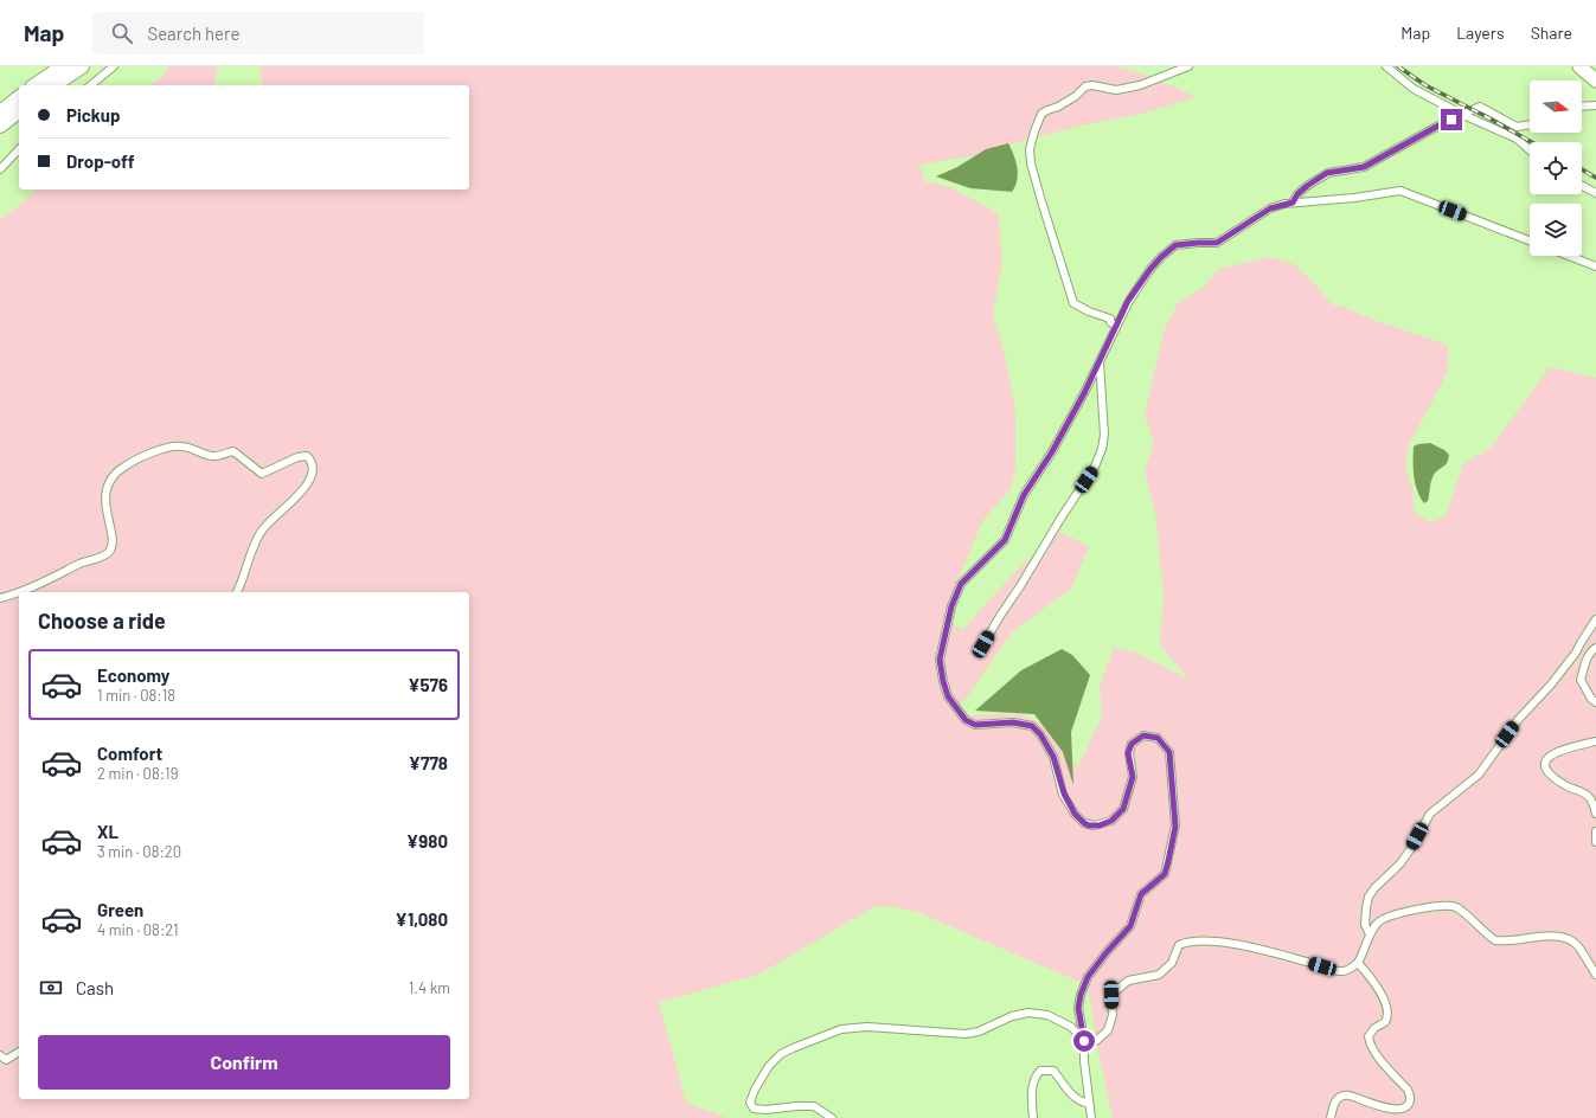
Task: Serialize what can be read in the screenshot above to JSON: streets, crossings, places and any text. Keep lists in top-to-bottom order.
{
  "north": "right",
  "page": {
    "header": "Map",
    "search": "Search here",
    "nav": ["Map", "Layers", "Share"],
    "banner": ["Pickup", "Drop-off"],
    "heading": "Choose a ride",
    "list": [
      {
        "name": "Economy",
        "note": "1 min · 08:18",
        "value": "¥576"
      },
      {
        "name": "Comfort",
        "note": "2 min · 08:19",
        "value": "¥778"
      },
      {
        "name": "XL",
        "note": "3 min · 08:20",
        "value": "¥980"
      },
      {
        "name": "Green",
        "note": "4 min · 08:21",
        "value": "¥1,080"
      }
    ],
    "pay": ["Cash", "1.4 km"],
    "buttons": "Confirm"
  }
}
